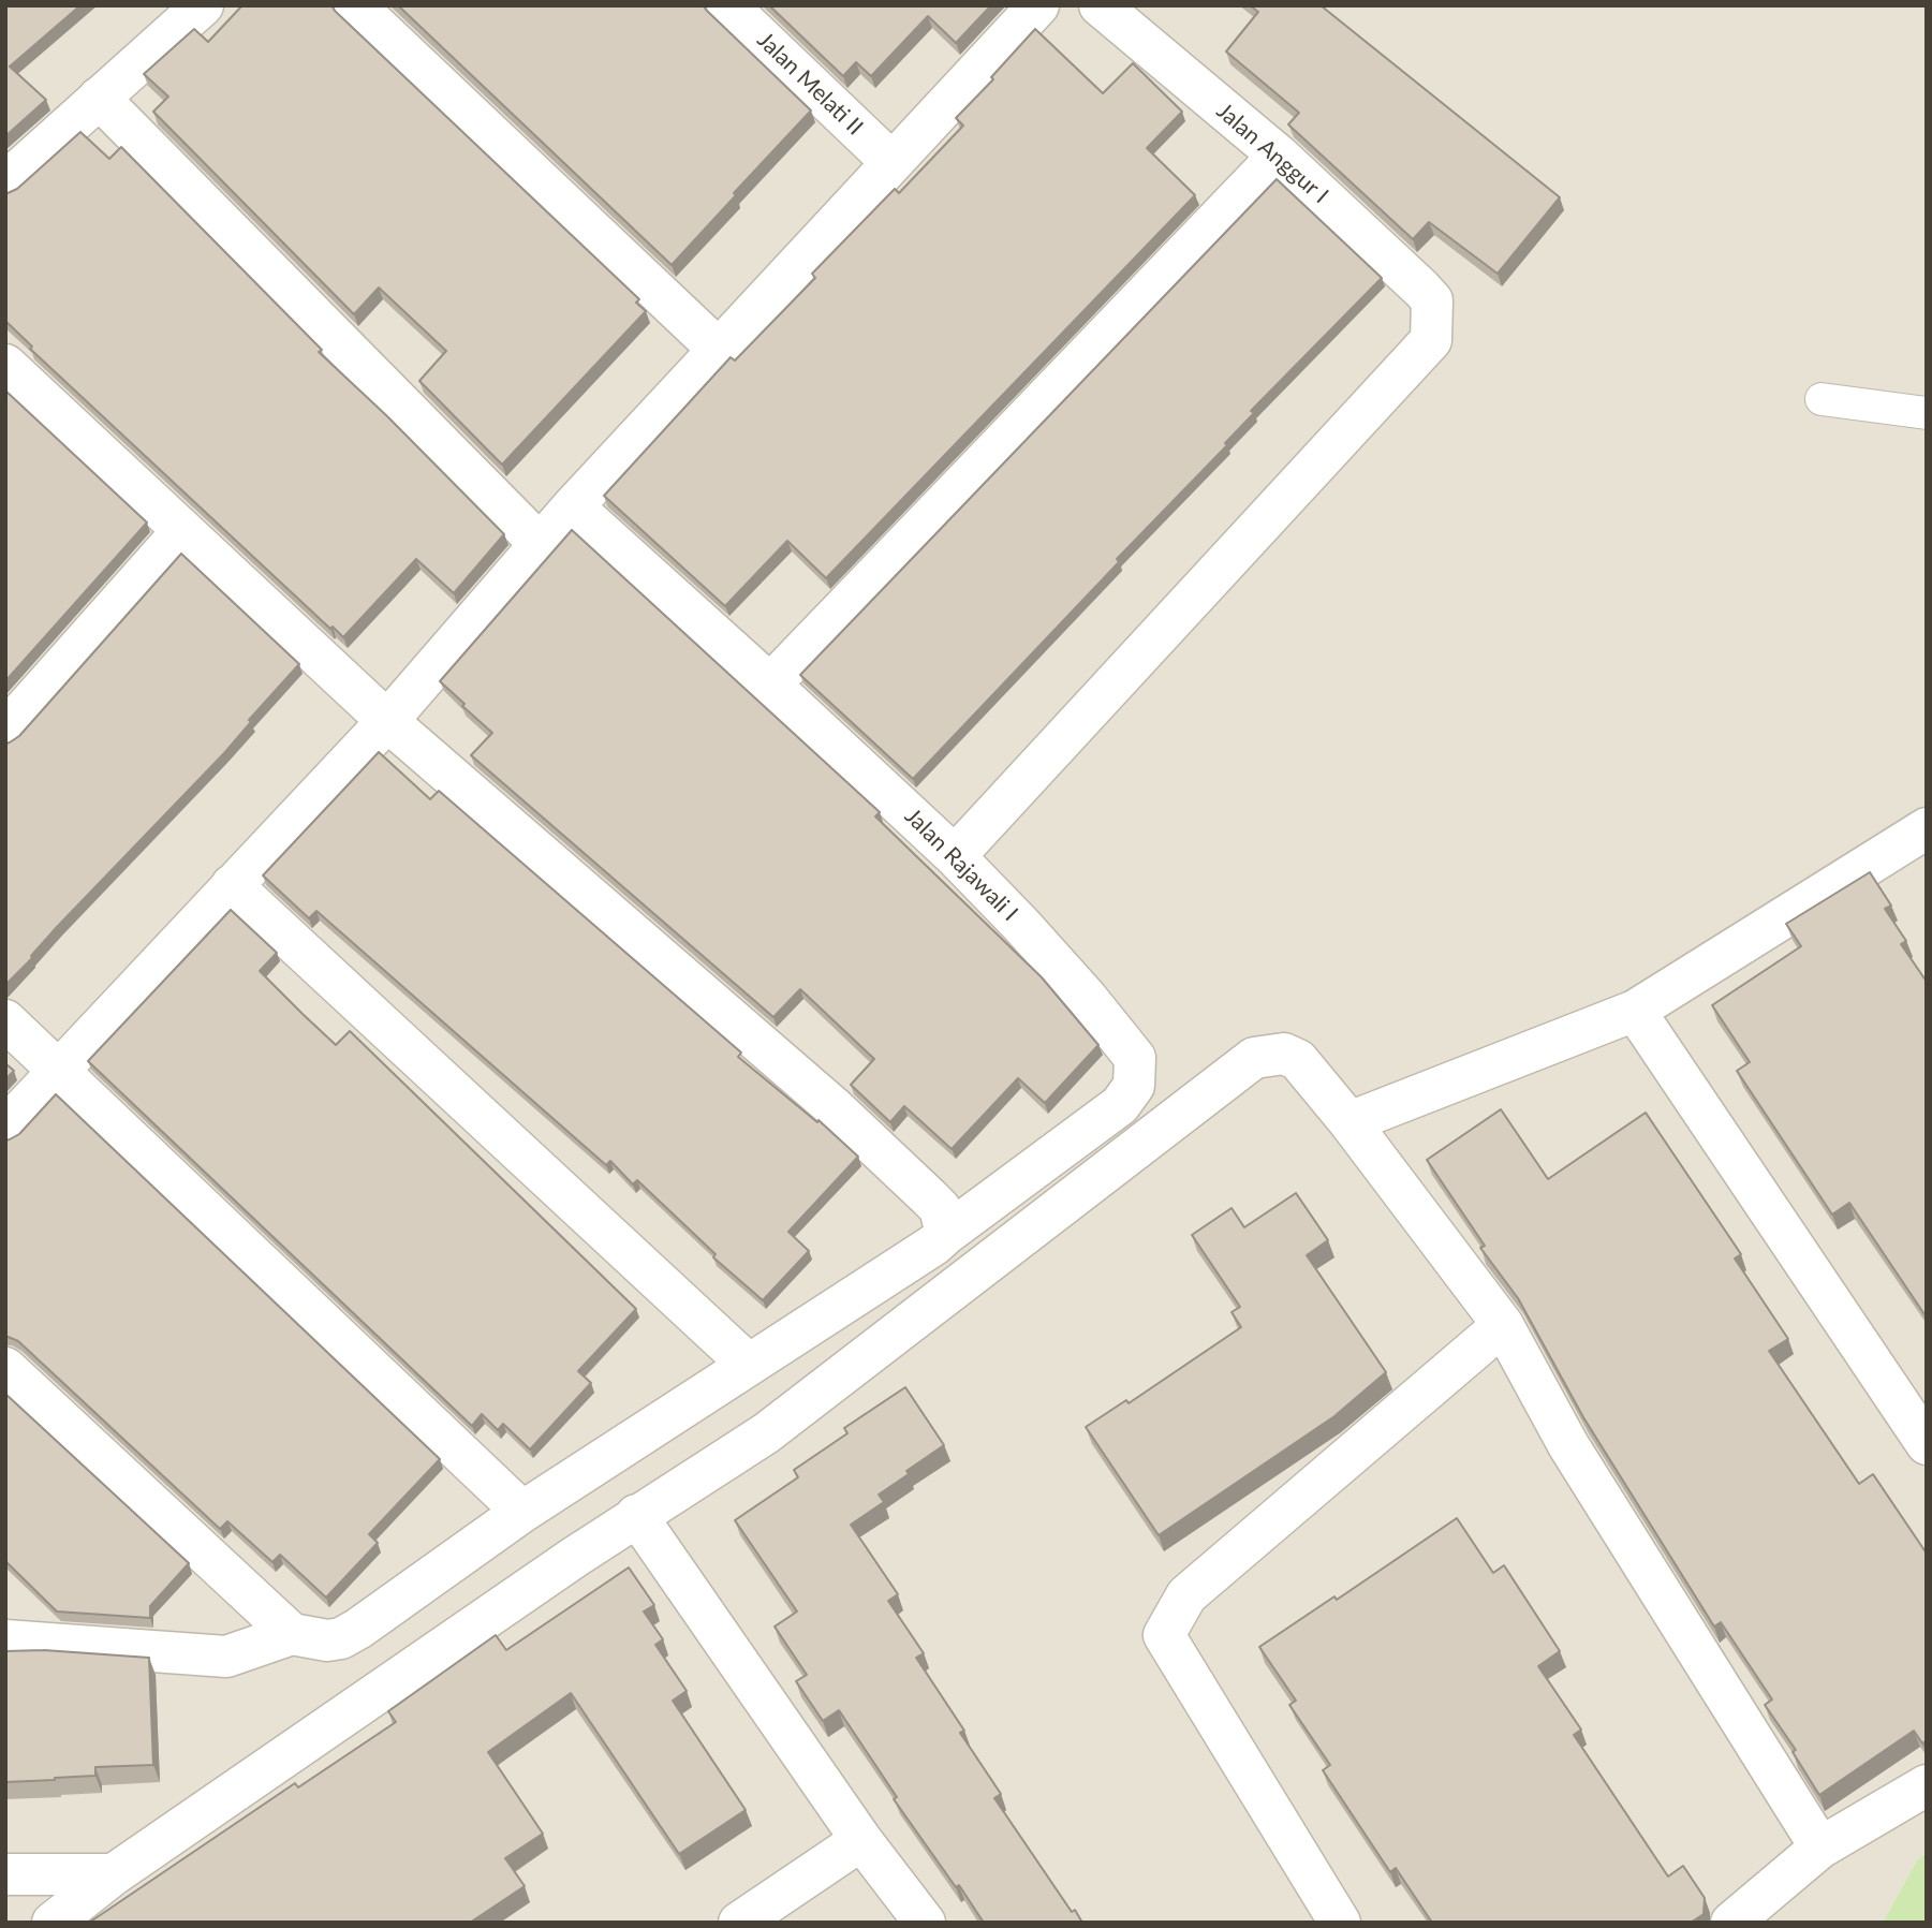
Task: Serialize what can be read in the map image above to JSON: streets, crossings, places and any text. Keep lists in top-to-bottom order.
{
  "streets": {
    "street": ["Jalan Melati II", "Jalan Anggur I", "Jalan Rajawali I"]
  },
  "crossings": [
    ["Jalan Anggur I", "Jalan Rajawali I"]
  ]
}
